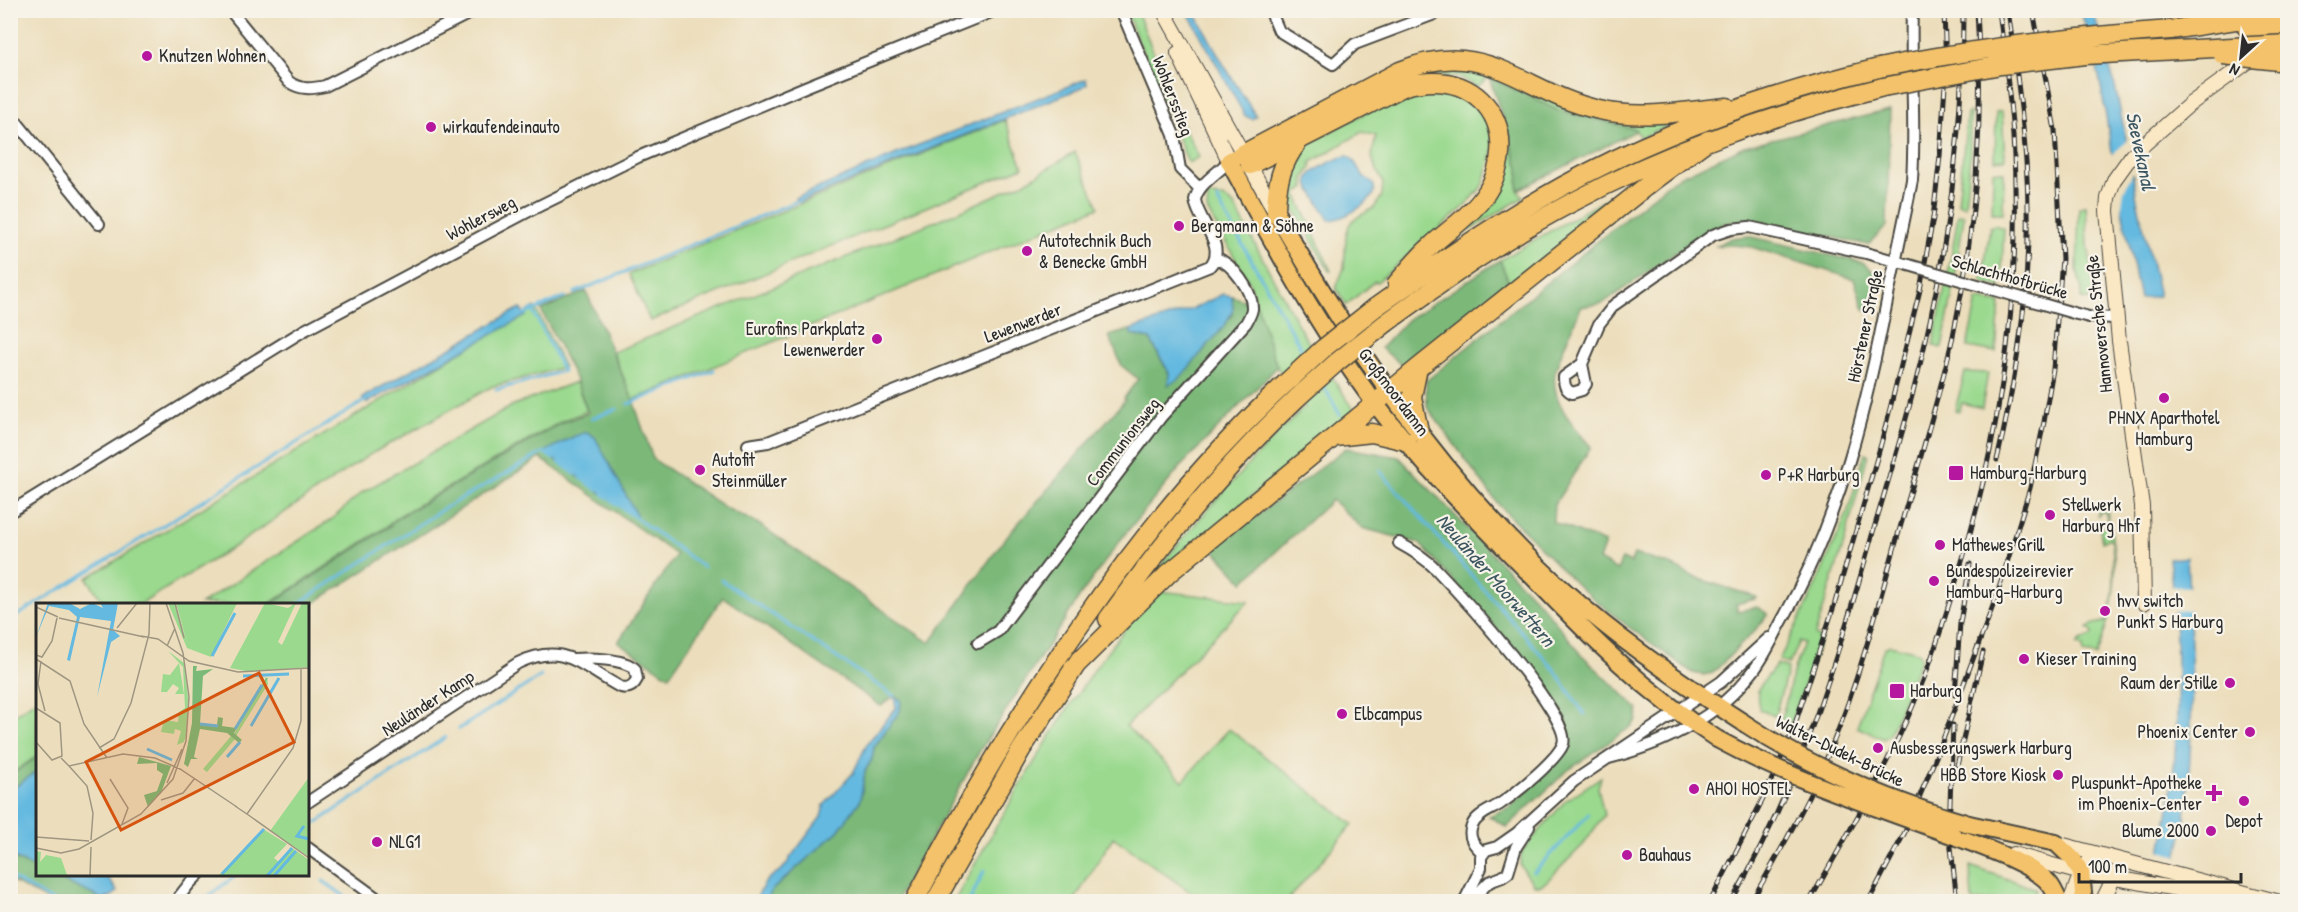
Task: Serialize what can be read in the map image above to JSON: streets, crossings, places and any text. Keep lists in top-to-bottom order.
{
  "streets": {
    "main road": ["Hannoversche Straße", "Großmoordamm", "Walter-Dudek-Brücke"],
    "street": [
      "Wohlersstieg",
      "Wohlersweg",
      "Schlachthofbrücke",
      "Lewenwerder",
      "Hörstener Straße",
      "Communionsweg",
      "Neuländer Kamp"
    ]
  },
  "crossings": [
    ["Schlachthofbrücke", "Hannoversche Straße"],
    ["Schlachthofbrücke", "Hörstener Straße"],
    ["Lewenwerder", "Communionsweg"],
    ["Hörstener Straße", "Großmoordamm"],
    ["Hörstener Straße", "Walter-Dudek-Brücke"],
    ["Großmoordamm", "Walter-Dudek-Brücke"]
  ],
  "water": ["Seevekanal", "Neuländer Moorwettern"],
  "places": {
    "other": [
      "Knutzen Wohnen",
      "wirkaufendeinauto",
      "Bergmann & Söhne",
      "Autotechnik Buch & Benecke GmbH",
      "Eurofins Parkplatz Lewenwerder",
      "PHNX Aparthotel Hamburg",
      "Autofit Steinmüller",
      "P+R Harburg",
      "Stellwerk Harburg Hhf",
      "Mathewes Grill",
      "Bundespolizeirevier Hamburg-Harburg",
      "hvv switch Punkt S Harburg",
      "Kieser Training",
      "Raum der Stille",
      "Elbcampus",
      "Phoenix Center",
      "Ausbesserungswerk Harburg",
      "HBB Store Kiosk",
      "AHOI HOSTEL",
      "Depot",
      "Blume 2000",
      "NLG1",
      "Bauhaus"
    ],
    "transit": ["Hamburg-Harburg", "Harburg"],
    "health": ["Pluspunkt-Apotheke im Phoenix-Center"]
  },
  "scale_bar": "100 m",
  "north": "bottom left"
}
